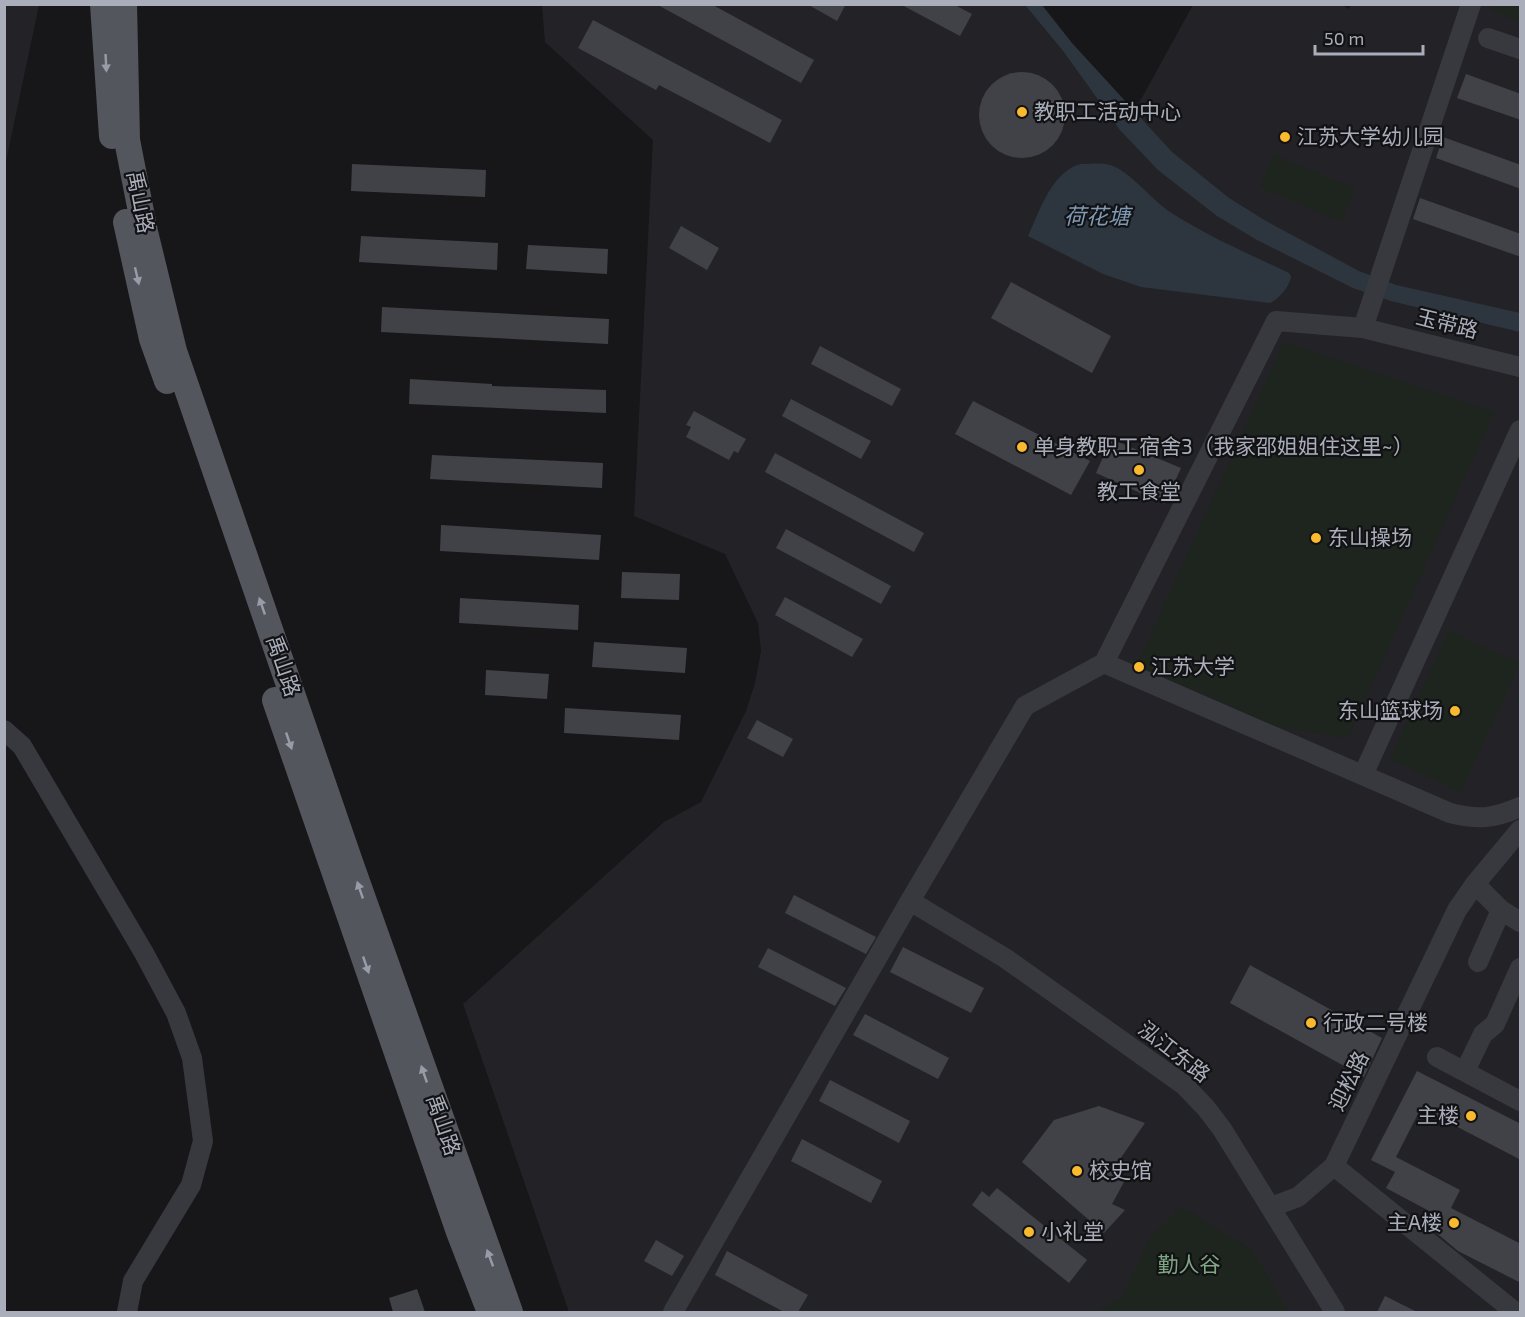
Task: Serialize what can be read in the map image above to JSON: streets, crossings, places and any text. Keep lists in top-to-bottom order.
{
  "streets": {
    "main road": ["禹山路"],
    "street": ["玉带路", "泓江东路", "迎松路"]
  },
  "crossings": [
    ["泓江东路", "迎松路"]
  ],
  "water": ["荷花塘"],
  "parks": ["勤人谷"],
  "places": [
    "教职工活动中心",
    "江苏大学幼儿园",
    "单身教职工宿舍3（我家邵姐姐住这里~）",
    "教工食堂",
    "东山操场",
    "江苏大学",
    "东山篮球场",
    "行政二号楼",
    "主楼",
    "校史馆",
    "主A楼",
    "小礼堂"
  ],
  "scale_bar": "50 m"
}
